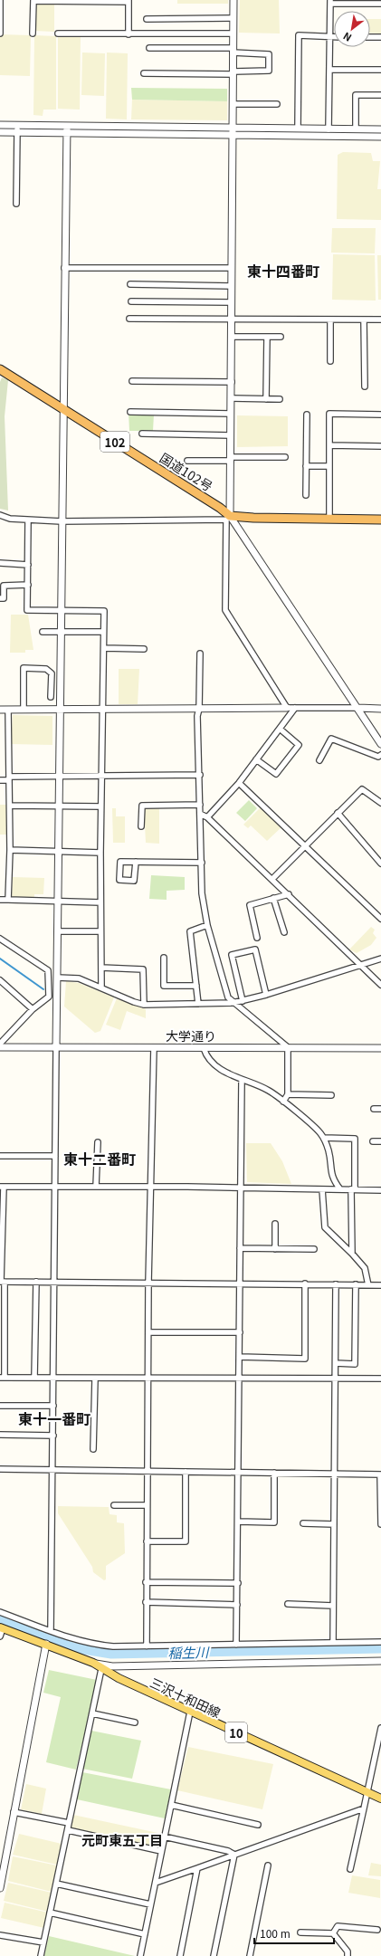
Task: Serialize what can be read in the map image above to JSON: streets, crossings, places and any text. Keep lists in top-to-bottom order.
{
  "streets": {
    "highway": ["102", "国道102号"],
    "main road": ["三沢十和田線", "10"],
    "street": ["大学通り"]
  },
  "crossings": [
    ["三沢十和田線", "10"]
  ],
  "districts": [
    "東十四番町",
    "東十二番町",
    "東十一番町",
    "元町東五丁目"
  ],
  "water": ["稲生川"],
  "scale_bar": "100 m",
  "north": "bottom left"
}
